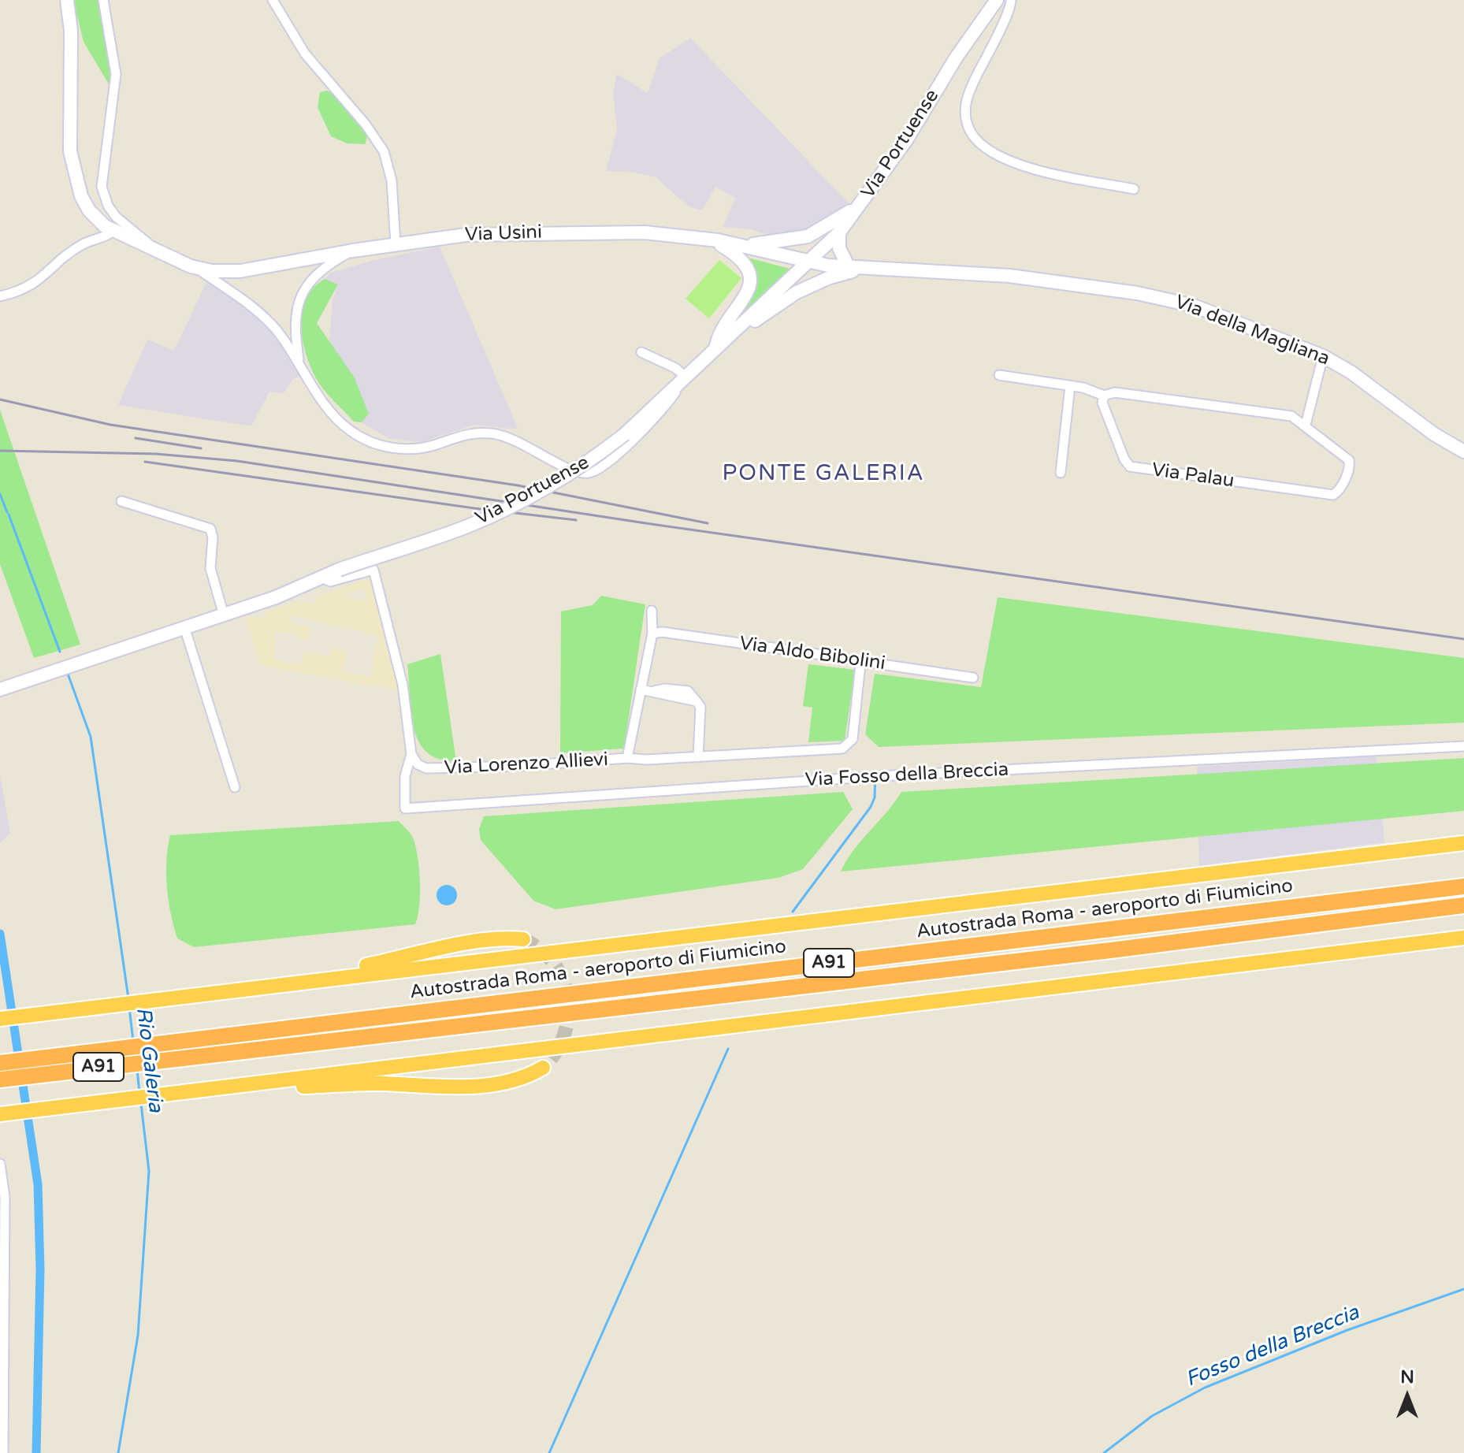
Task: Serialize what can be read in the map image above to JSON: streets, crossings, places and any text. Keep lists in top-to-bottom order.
{
  "streets": {
    "highway": ["Autostrada Roma - aeroporto di Fiumicino", "A91"],
    "main road": ["Via Portuense", "Via Usini", "Via della Magliana"],
    "street": [
      "Via Palau",
      "Via Aldo Bibolini",
      "Via Lorenzo Allievi",
      "Via Fosso della Breccia"
    ]
  },
  "crossings": [
    ["Via Portuense", "Via Usini"],
    ["Via Usini", "Via della Magliana"],
    ["Via Aldo Bibolini", "Via Lorenzo Allievi"],
    ["Via Lorenzo Allievi", "Via Fosso della Breccia"]
  ],
  "districts": ["PONTE GALERIA"],
  "water": ["Rio Galeria", "Fosso della Breccia"],
  "north": "top"
}
